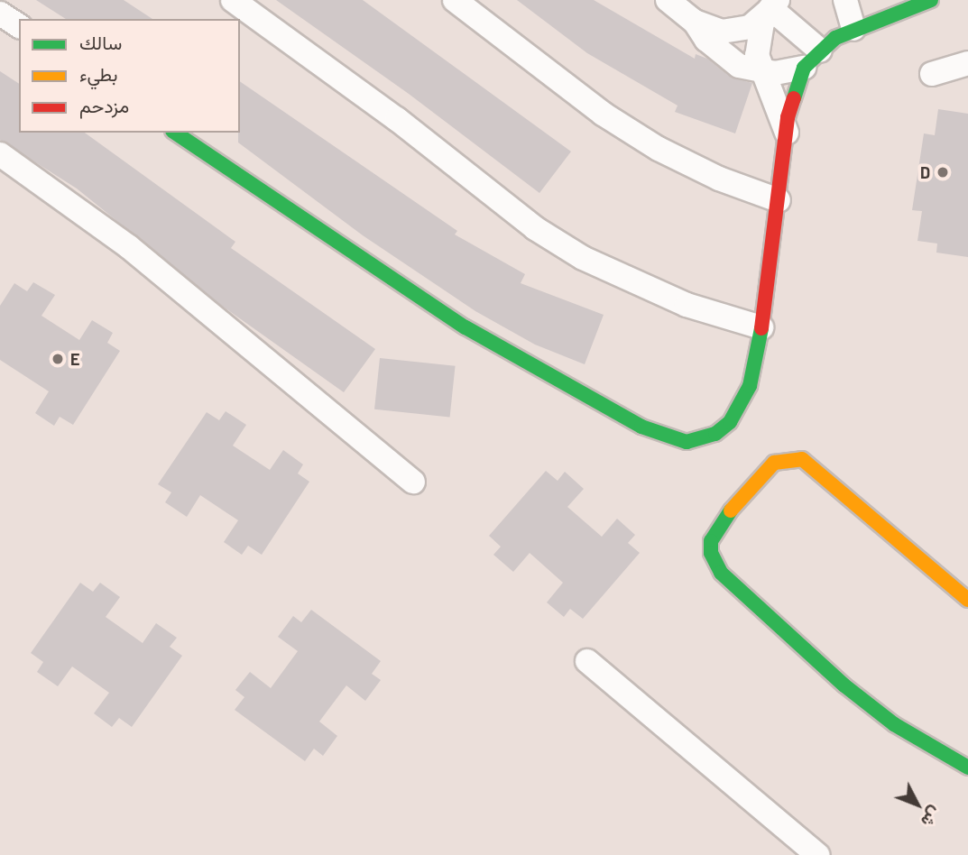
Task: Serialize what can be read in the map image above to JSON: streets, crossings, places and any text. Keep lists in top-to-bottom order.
{
  "places": ["D", "E"],
  "legend": ["سالك", "بطيء", "مزدحم"],
  "north": "bottom right"
}
